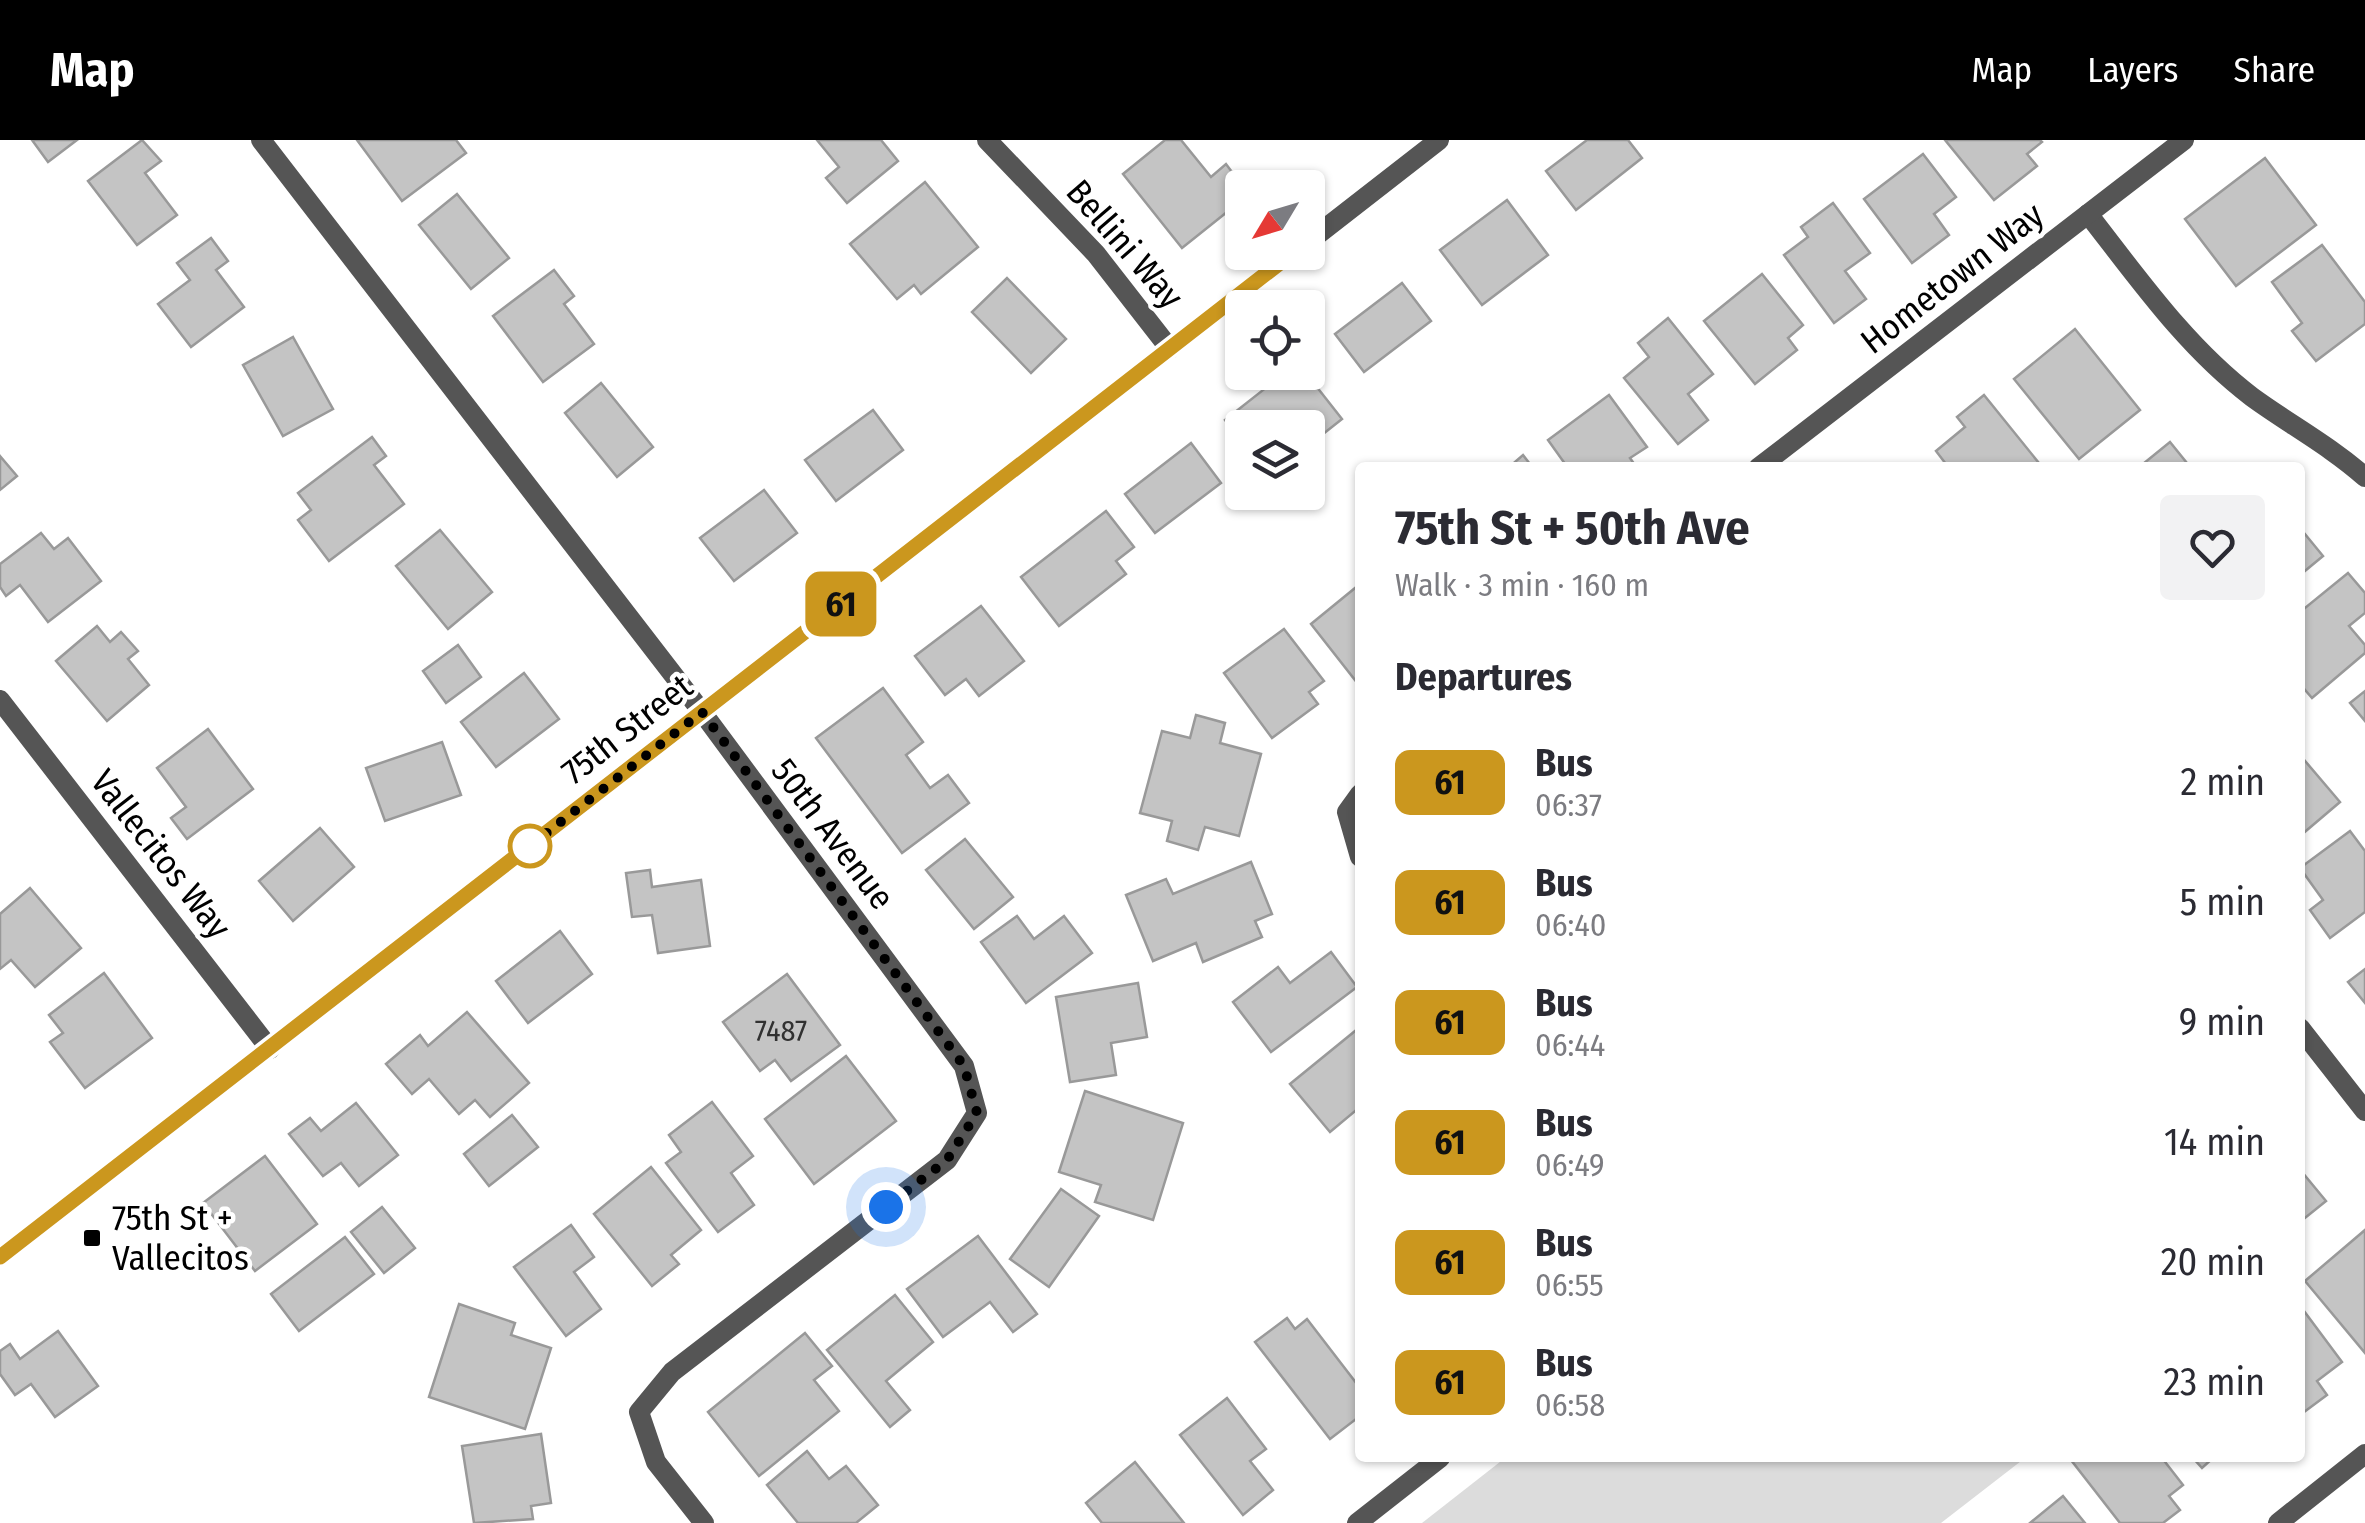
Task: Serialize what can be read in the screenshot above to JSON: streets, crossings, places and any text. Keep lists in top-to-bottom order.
{
  "streets": {
    "street": [
      "Bellini Way",
      "Hometown Way",
      "75th Street",
      "50th Avenue",
      "Vallecitos Way"
    ]
  },
  "crossings": [
    ["Bellini Way", "75th Street"],
    ["75th Street", "50th Avenue"],
    ["75th Street", "Vallecitos Way"]
  ],
  "places": {
    "transit": ["75th St + Vallecitos"]
  },
  "lines": ["bus line 61"],
  "house_numbers": ["7487"],
  "north": "bottom left",
  "page": {
    "header": "Map",
    "nav": ["Map", "Layers", "Share"],
    "on_map": "61",
    "heading": [
      ["75th St + 50th Ave", "Walk · 3 min · 160 m"],
      "Departures"
    ],
    "list": [
      {
        "mark": "61",
        "name": "Bus",
        "note": "06:37",
        "value": "2 min"
      },
      {
        "mark": "61",
        "name": "Bus",
        "note": "06:40",
        "value": "5 min"
      },
      {
        "mark": "61",
        "name": "Bus",
        "note": "06:44",
        "value": "9 min"
      },
      {
        "mark": "61",
        "name": "Bus",
        "note": "06:49",
        "value": "14 min"
      },
      {
        "mark": "61",
        "name": "Bus",
        "note": "06:55",
        "value": "20 min"
      },
      {
        "mark": "61",
        "name": "Bus",
        "note": "06:58",
        "value": "23 min"
      }
    ]
  }
}
